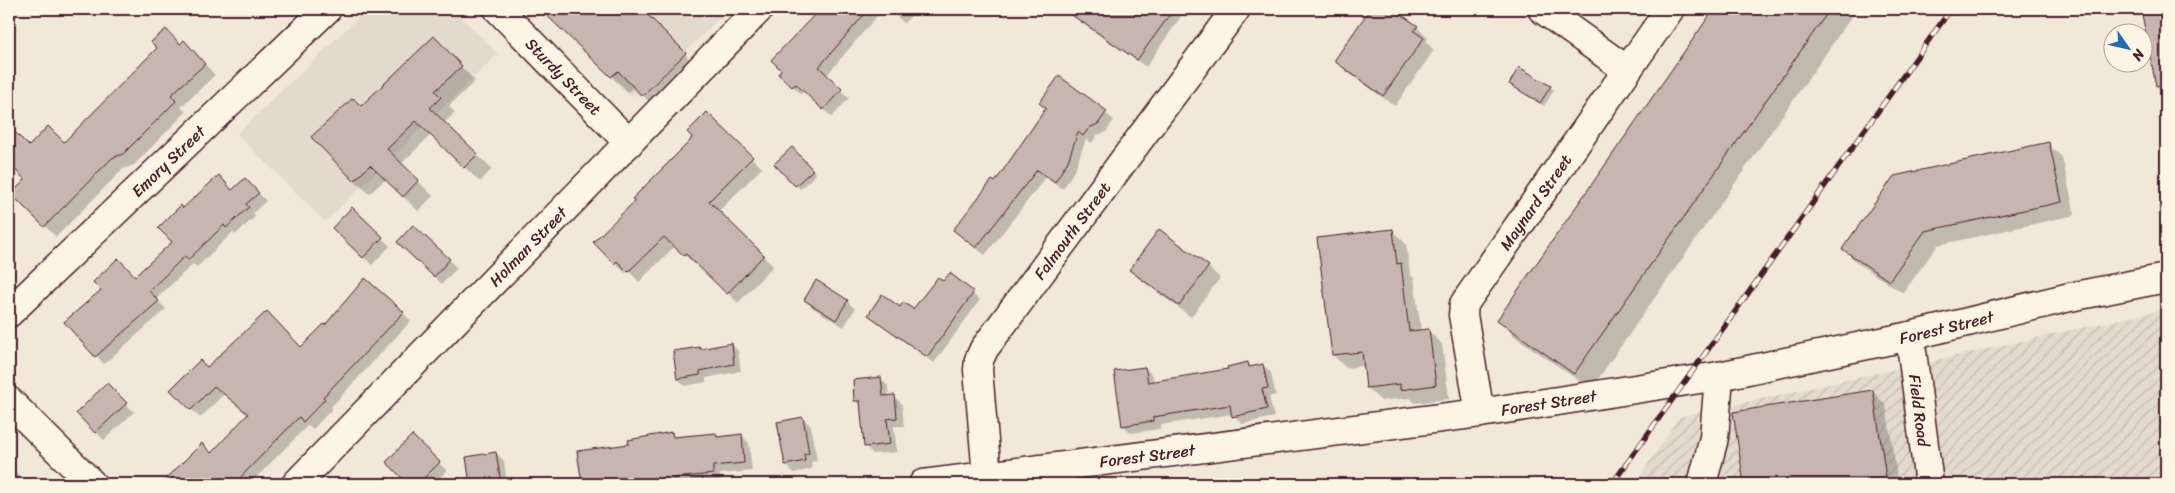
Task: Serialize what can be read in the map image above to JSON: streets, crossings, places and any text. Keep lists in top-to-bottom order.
{
  "streets": {
    "street": [
      "Sturdy Street",
      "Emory Street",
      "Maynard Street",
      "Falmouth Street",
      "Holman Street",
      "Forest Street",
      "Field Road"
    ]
  },
  "crossings": [
    ["Sturdy Street", "Holman Street"],
    ["Maynard Street", "Forest Street"],
    ["Falmouth Street", "Forest Street"],
    ["Forest Street", "Field Road"]
  ],
  "north": "bottom right"
}
